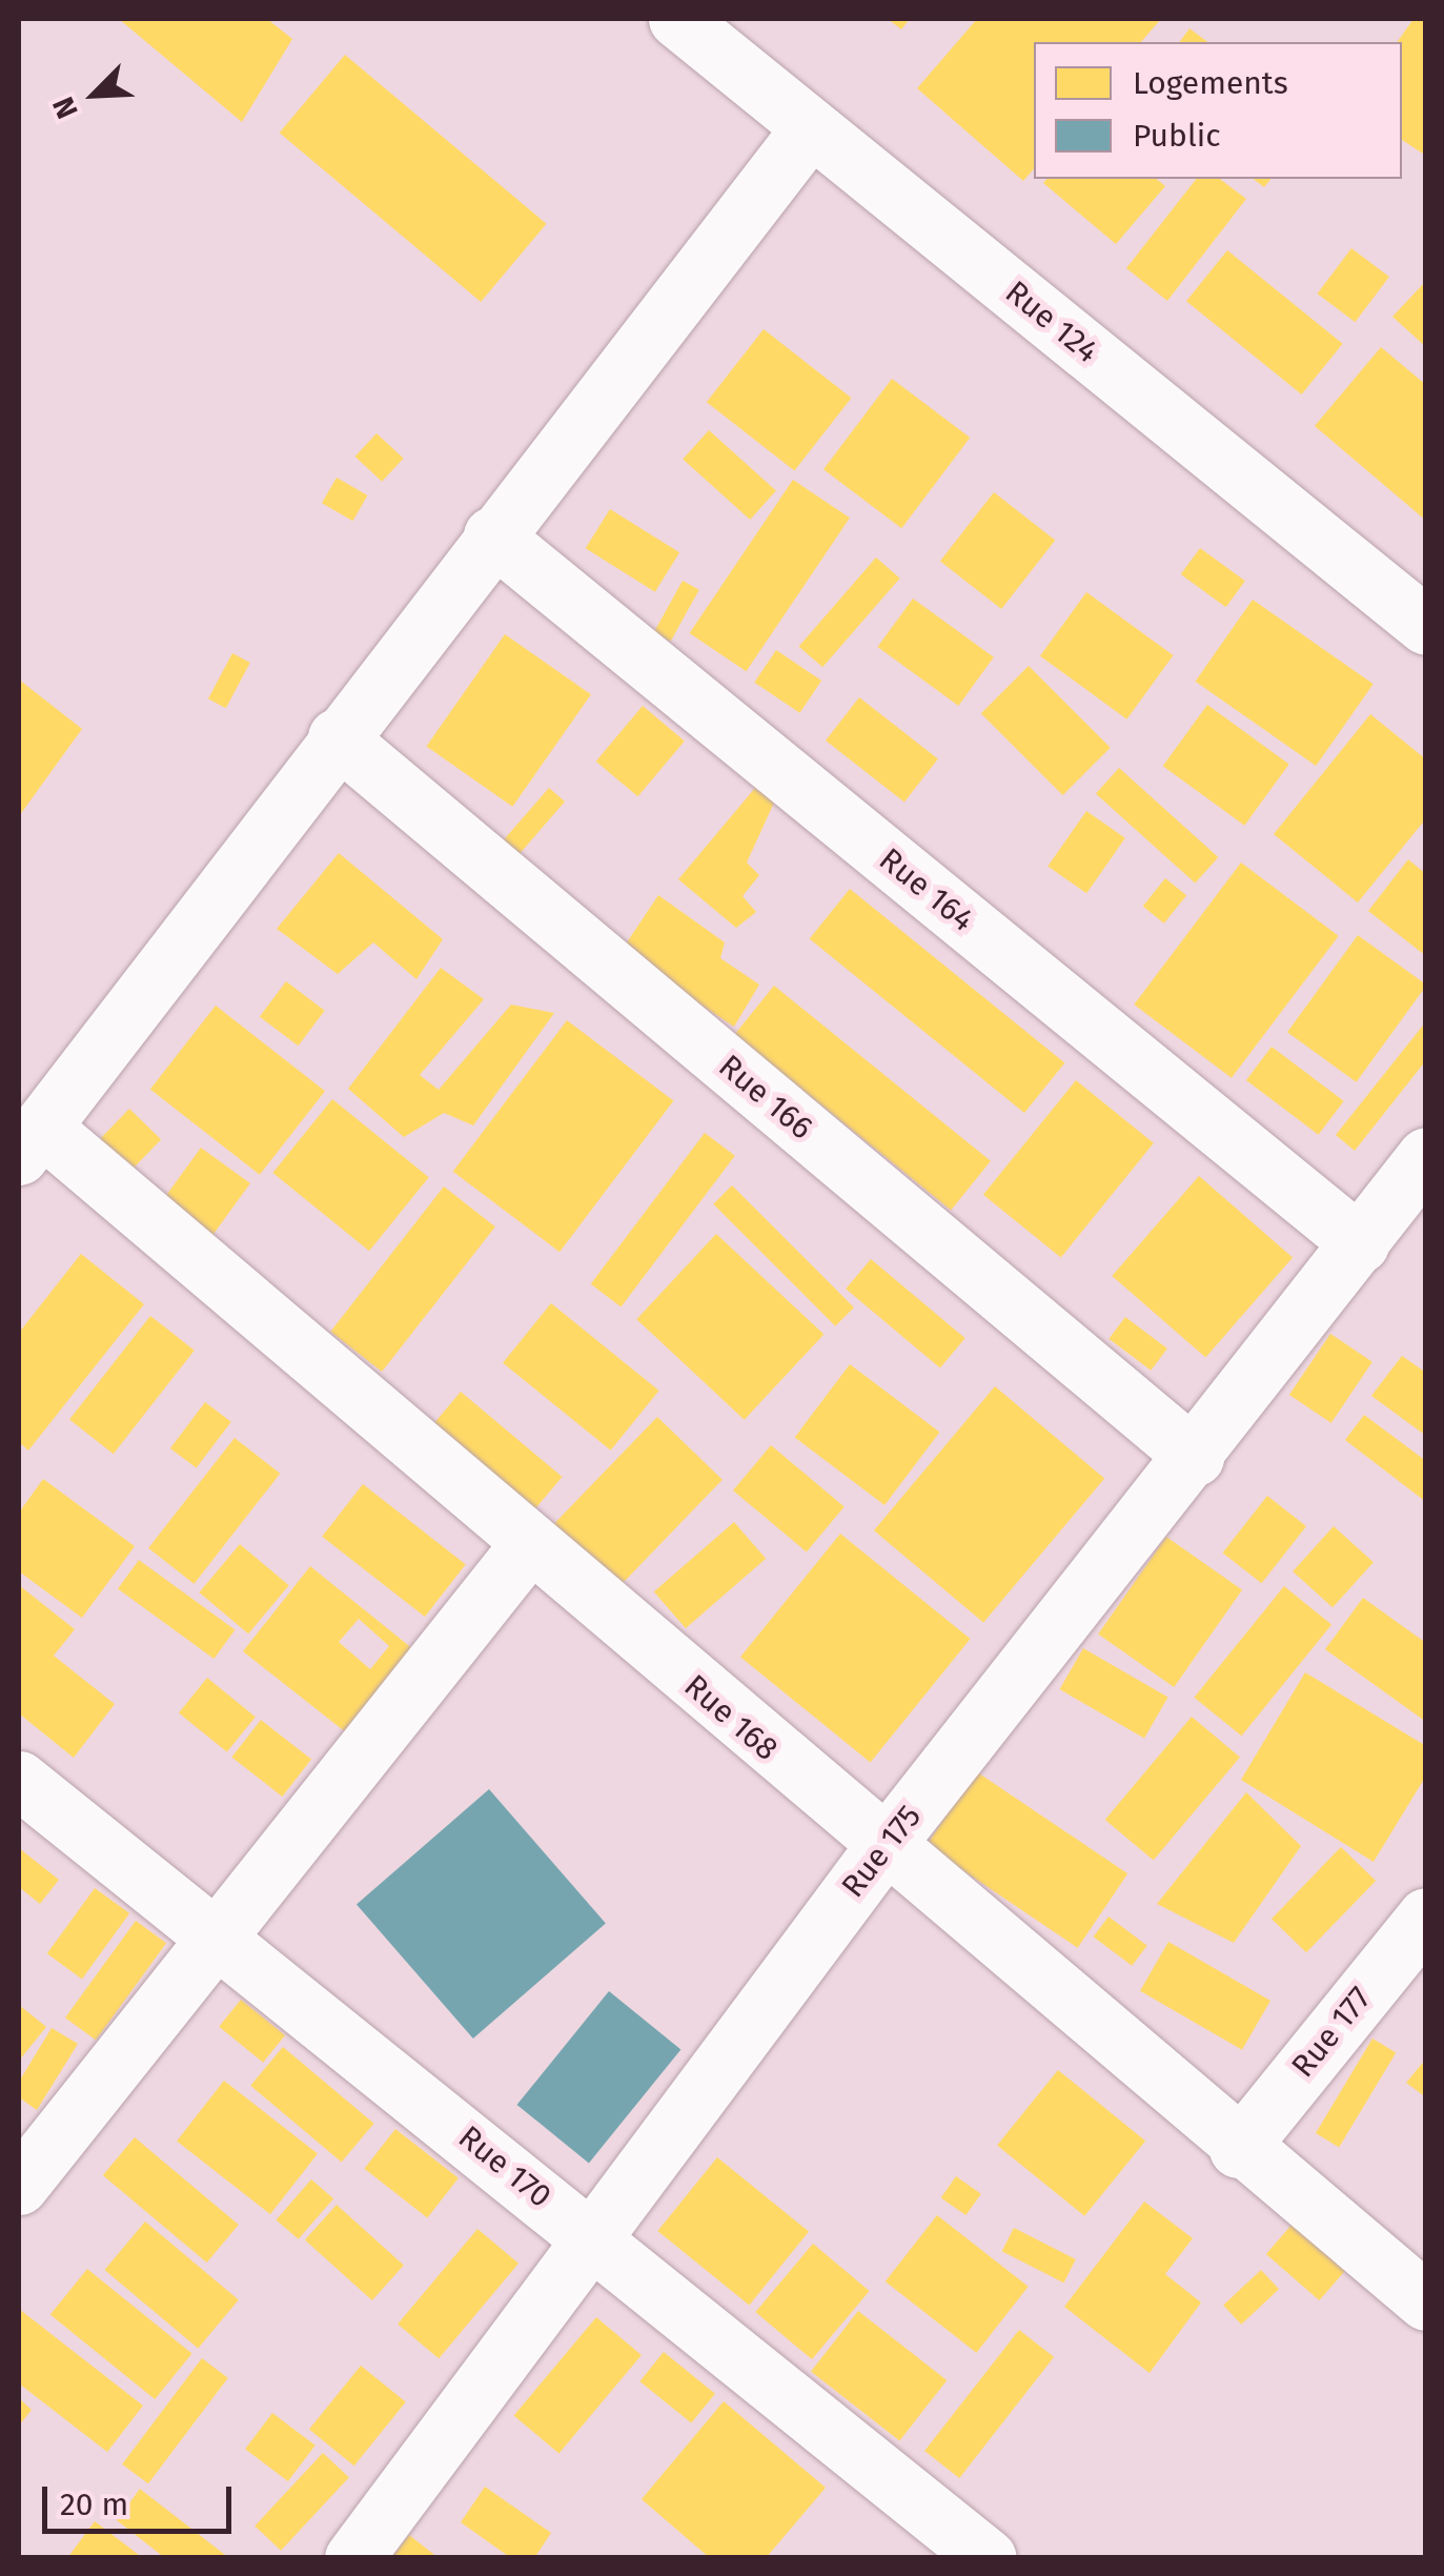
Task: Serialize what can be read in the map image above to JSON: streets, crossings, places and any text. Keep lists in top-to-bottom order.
{
  "streets": {
    "street": [
      "Rue 124",
      "Rue 164",
      "Rue 166",
      "Rue 168",
      "Rue 175",
      "Rue 177",
      "Rue 170"
    ]
  },
  "crossings": [
    ["Rue 164", "Rue 175"],
    ["Rue 166", "Rue 175"],
    ["Rue 168", "Rue 175"],
    ["Rue 168", "Rue 177"],
    ["Rue 175", "Rue 170"]
  ],
  "legend": ["Logements", "Public"],
  "scale_bar": "20 m",
  "north": "bottom left"
}
